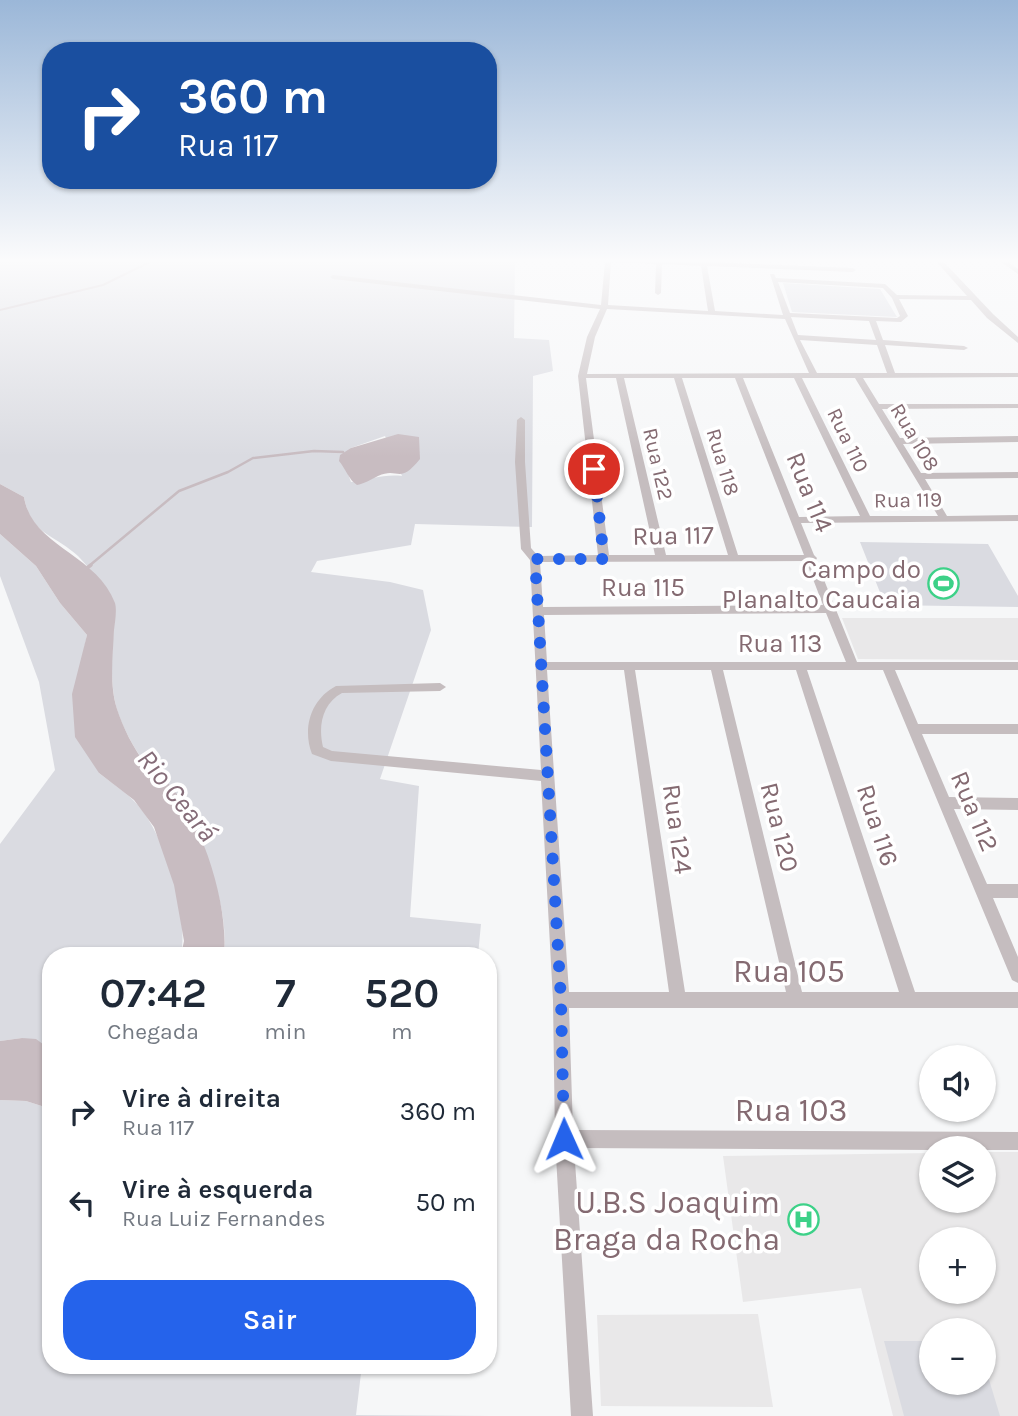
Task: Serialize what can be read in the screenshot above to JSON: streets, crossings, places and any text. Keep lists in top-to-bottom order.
{
  "streets": {
    "street": [
      "Rua 108",
      "Rua 110",
      "Rua 118",
      "Rua 122",
      "Rua 114",
      "Rua 119",
      "Rua 117",
      "Rua 115",
      "Rua 113",
      "Rua 112",
      "Rua 116",
      "Rua 120",
      "Rua 124",
      "Rua 105",
      "Rua 103"
    ]
  },
  "crossings": [
    ["Rua 108", "Rua 119"],
    ["Rua 110", "Rua 119"],
    ["Rua 118", "Rua 117"],
    ["Rua 122", "Rua 117"],
    ["Rua 114", "Rua 119"],
    ["Rua 114", "Rua 117"],
    ["Rua 114", "Rua 115"],
    ["Rua 114", "Rua 113"],
    ["Rua 113", "Rua 112"],
    ["Rua 113", "Rua 116"],
    ["Rua 113", "Rua 120"],
    ["Rua 113", "Rua 124"],
    ["Rua 116", "Rua 105"],
    ["Rua 120", "Rua 105"],
    ["Rua 124", "Rua 105"]
  ],
  "water": ["Rio Ceará"],
  "places": {
    "sports": ["Campo do Planalto Caucaia"],
    "hospital": ["U.B.S Joaquim Braga da Rocha"]
  },
  "page": {
    "turn": ["360 m", "Rua 117"],
    "eta": [
      "07:42",
      "Chegada",
      "7",
      "min",
      "520",
      "m"
    ],
    "map_buttons": ["+", "−"],
    "list": [
      {
        "name": "Vire à direita",
        "note": "Rua 117",
        "value": "360 m"
      },
      {
        "name": "Vire à esquerda",
        "note": "Rua Luiz Fernandes",
        "value": "50 m"
      }
    ],
    "buttons": "Sair"
  }
}
